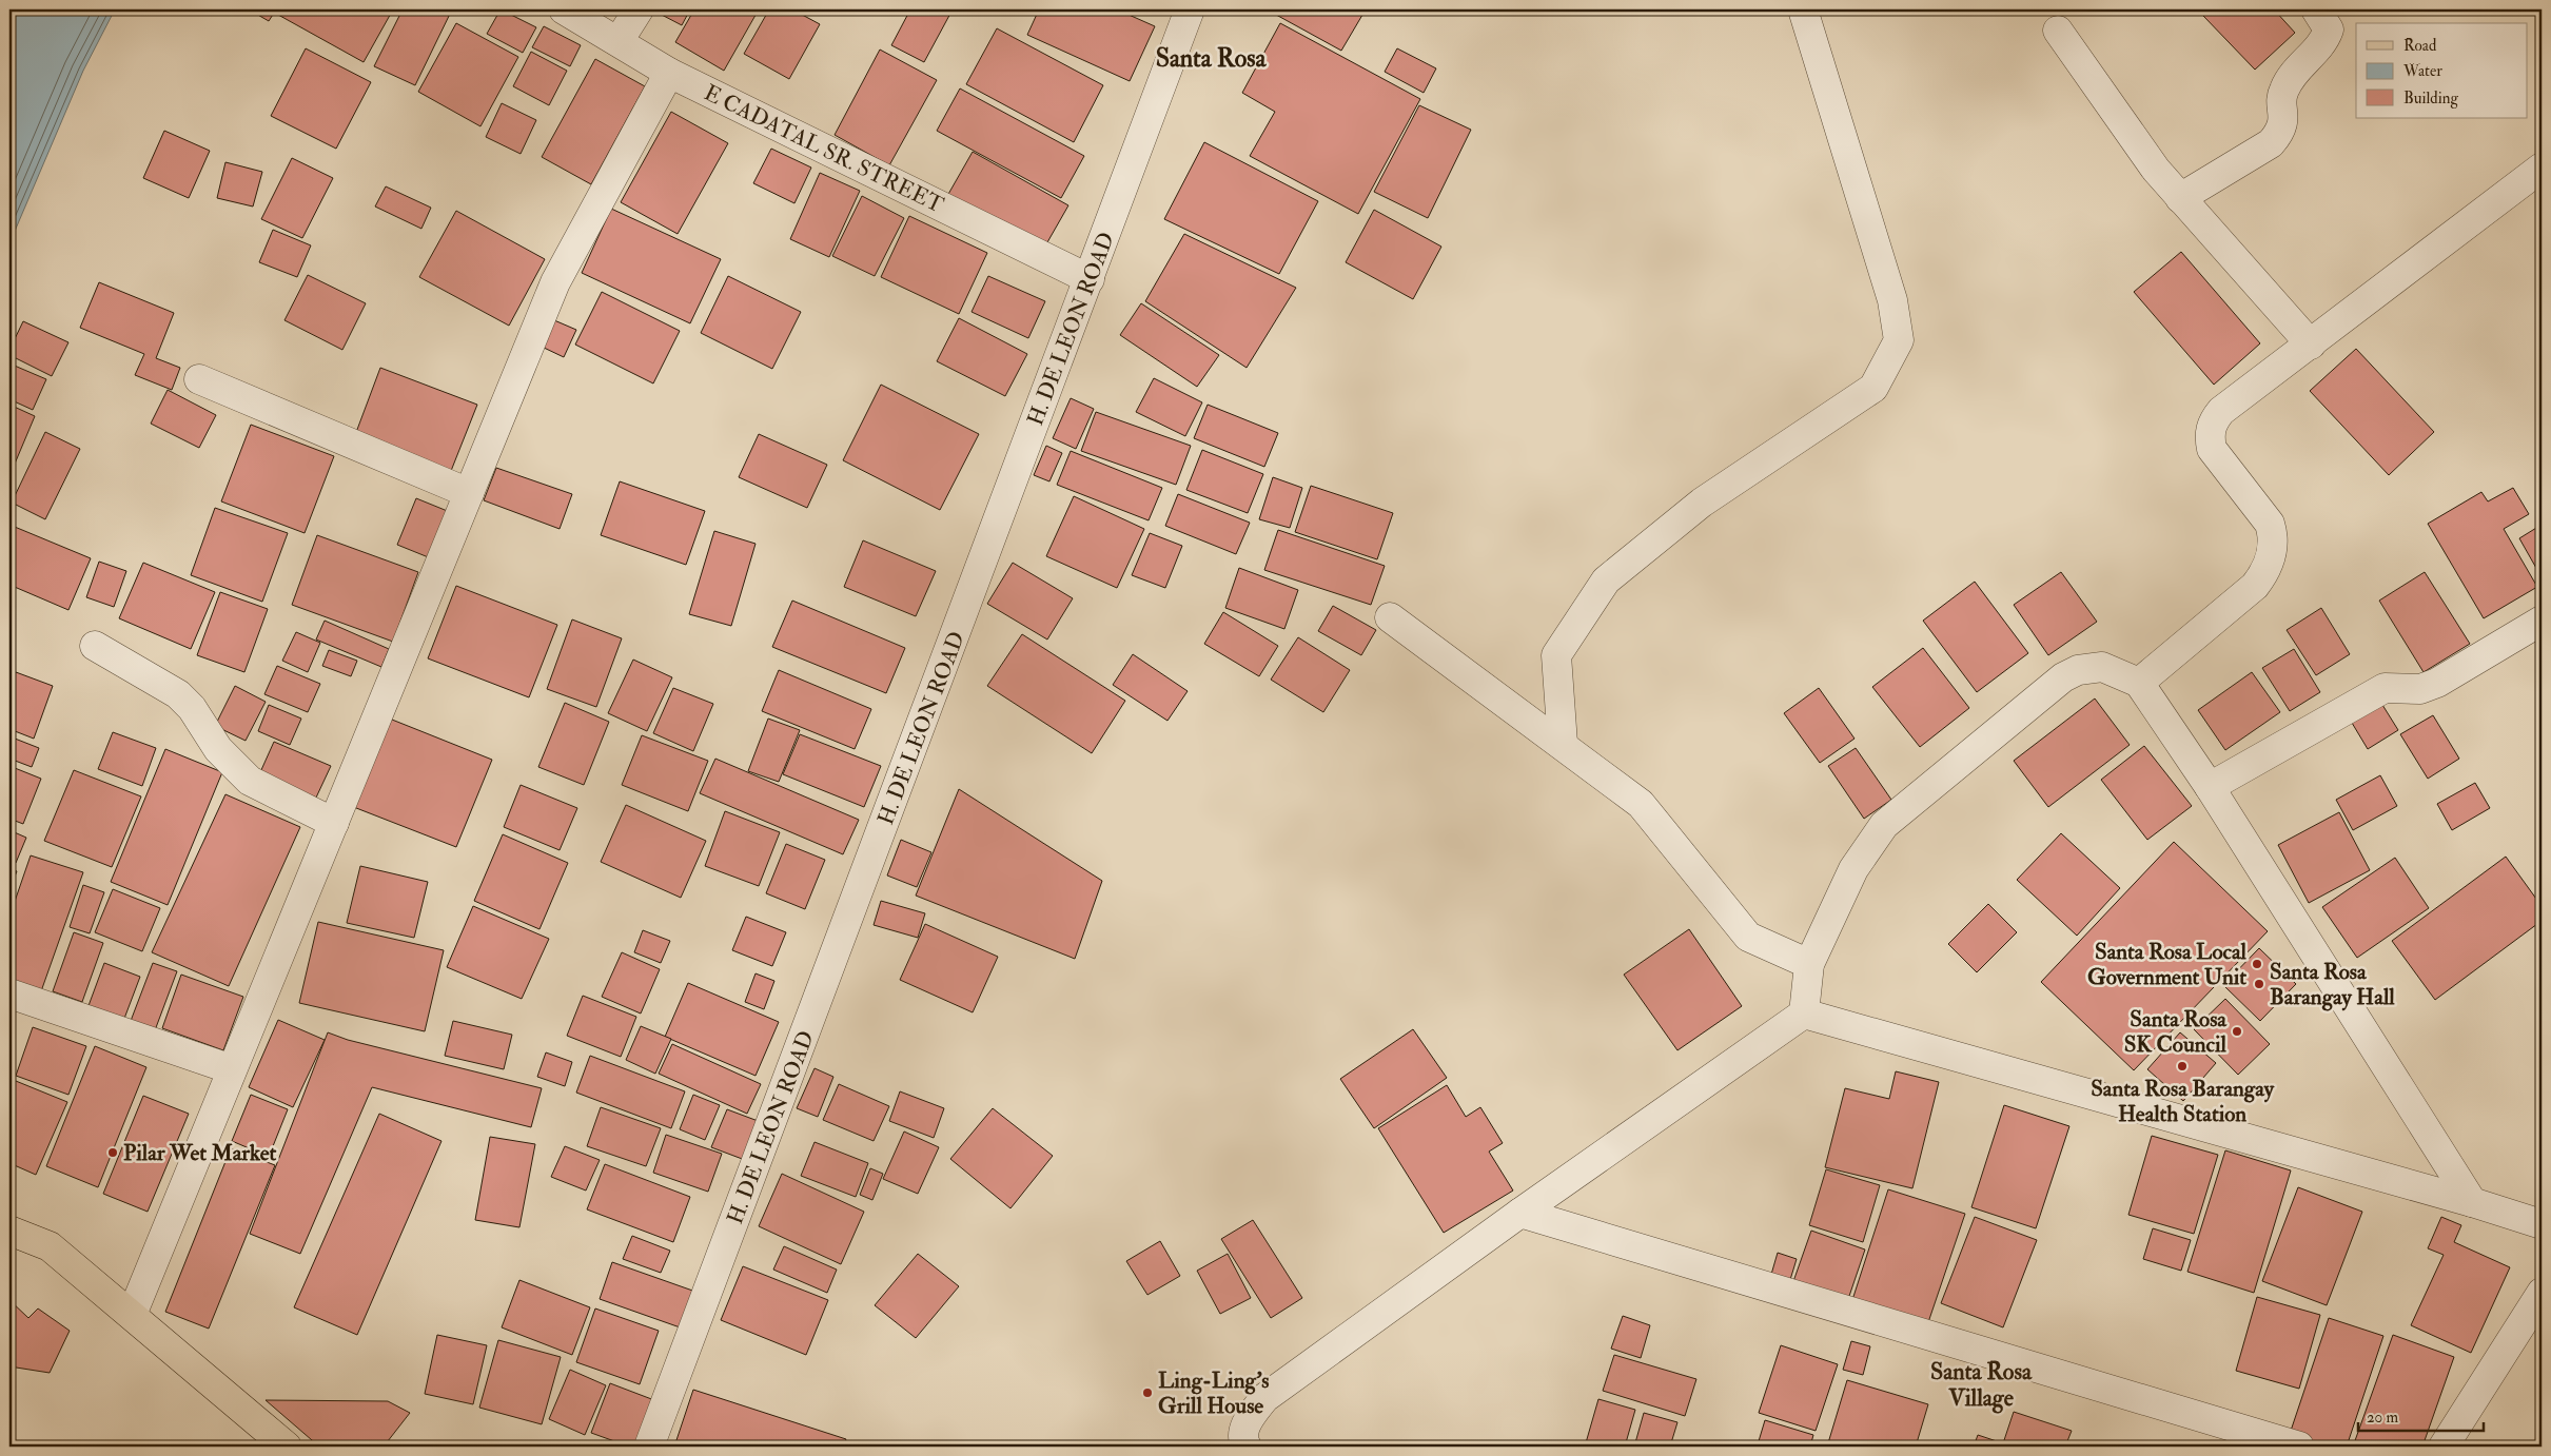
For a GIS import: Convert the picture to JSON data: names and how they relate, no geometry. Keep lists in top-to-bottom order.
{
  "streets": {
    "street": ["E CADATAL SR. STREET", "H. DE LEON ROAD"]
  },
  "crossings": [
    ["E CADATAL SR. STREET", "H. DE LEON ROAD"]
  ],
  "districts": ["Santa Rosa", "Santa Rosa Village"],
  "places": [
    "Santa Rosa Local Government Unit",
    "Santa Rosa Barangay Hall",
    "Santa Rosa SK Council",
    "Santa Rosa Barangay Health Station",
    "Pilar Wet Market",
    "Ling-Ling's Grill House"
  ],
  "legend": ["Road", "Water", "Building"],
  "scale_bar": "20 m"
}
